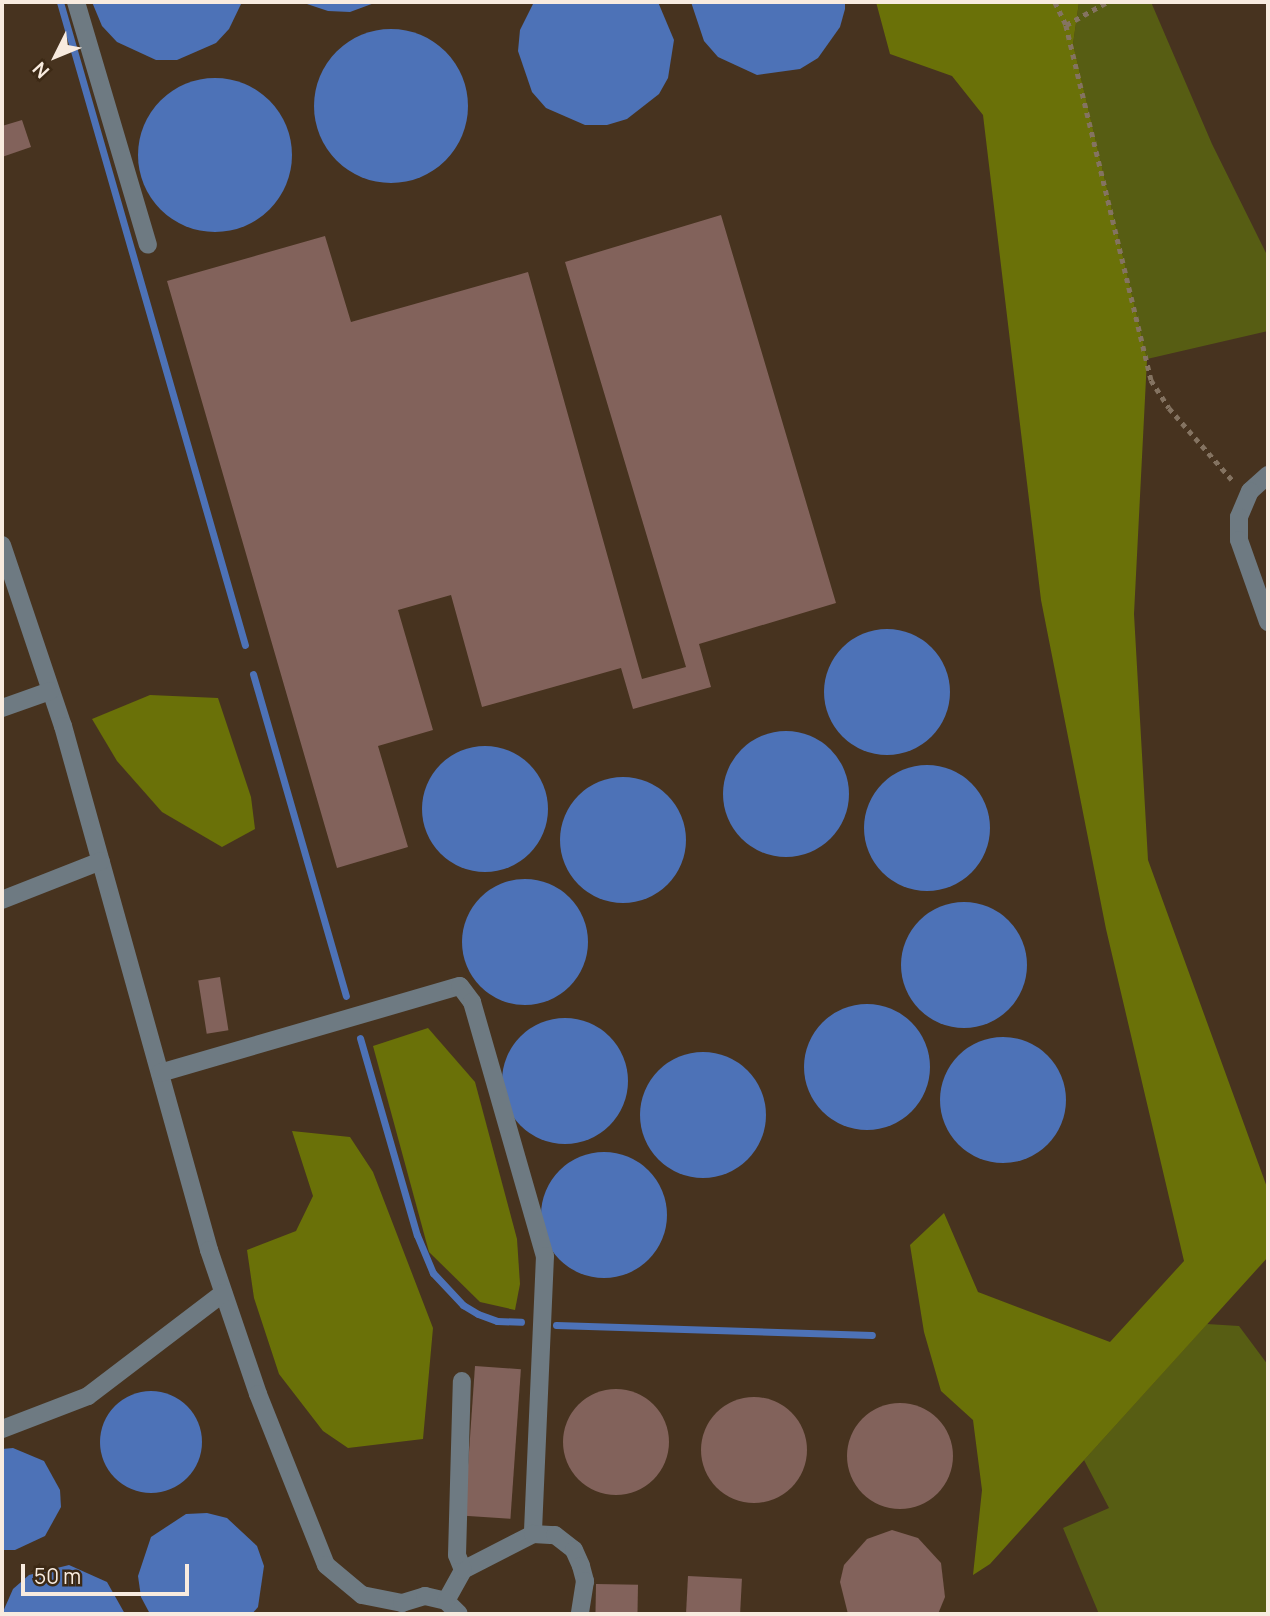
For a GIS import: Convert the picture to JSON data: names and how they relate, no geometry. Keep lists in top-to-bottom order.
{
  "scale_bar": "50 m",
  "north": "bottom left"
}
